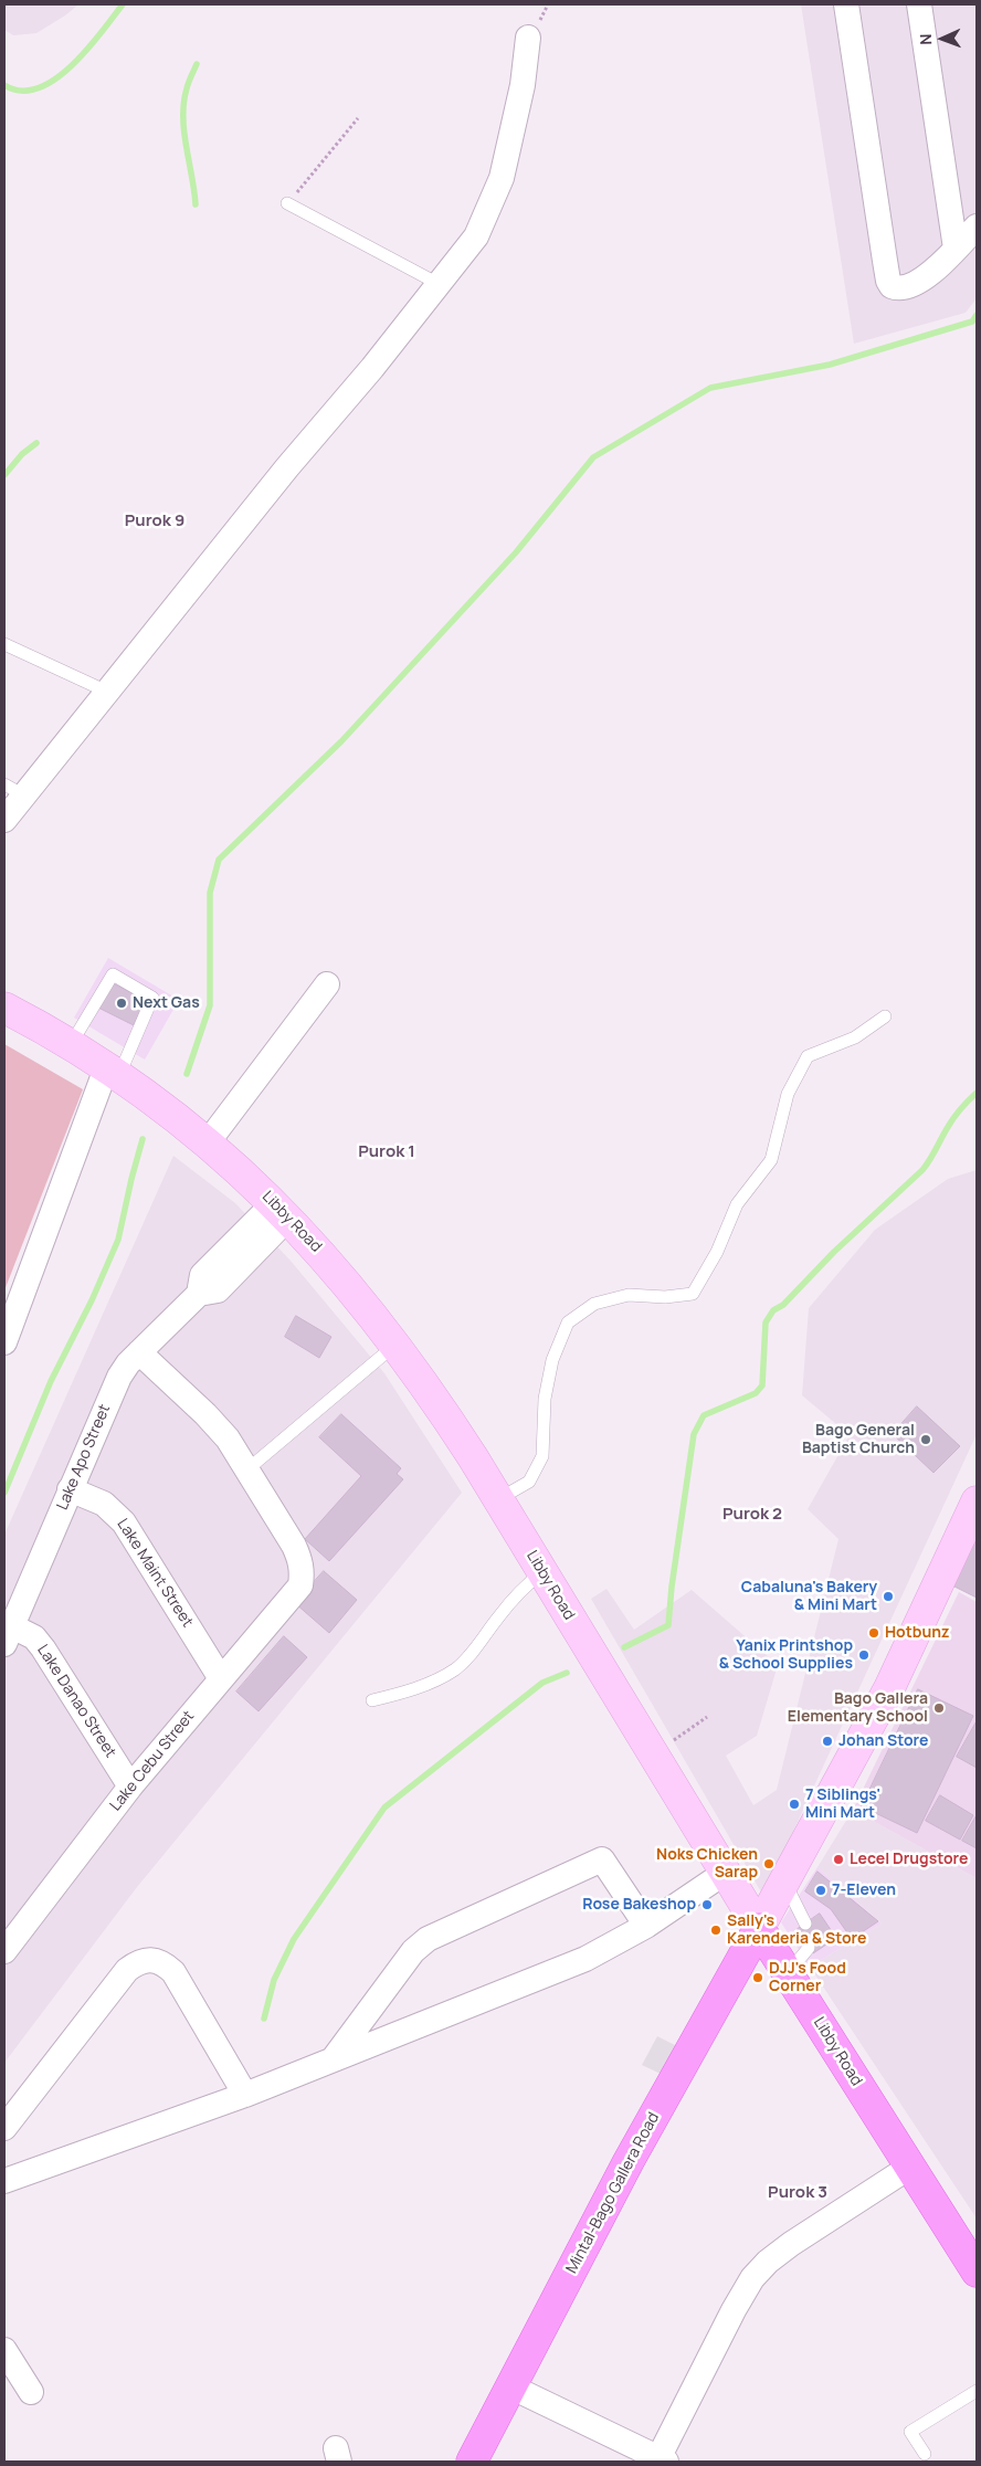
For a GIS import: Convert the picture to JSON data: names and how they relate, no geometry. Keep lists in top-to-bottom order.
{
  "streets": {
    "main road": ["Libby Road", "Mintal-Bago Gallera Road"],
    "street": [
      "Lake Apo Street",
      "Lake Maint Street",
      "Lake Danao Street",
      "Lake Cebu Street"
    ]
  },
  "crossings": [
    ["Libby Road", "Lake Apo Street"],
    ["Libby Road", "Mintal-Bago Gallera Road"],
    ["Lake Apo Street", "Lake Maint Street"],
    ["Lake Apo Street", "Lake Danao Street"],
    ["Lake Maint Street", "Lake Cebu Street"],
    ["Lake Danao Street", "Lake Cebu Street"]
  ],
  "districts": [
    "Purok 9",
    "Purok 1",
    "Purok 2",
    "Purok 3"
  ],
  "places": [
    "Next Gas",
    "Bago General Baptist Church",
    "Cabaluna's Bakery & Mini Mart",
    "Hotbunz",
    "Yanix Printshop & School Supplies",
    "Bago Gallera Elementary School",
    "Johan Store",
    "7 Siblings' Mini Mart",
    "Lecel Drugstore",
    "Noks Chicken Sarap",
    "7-Eleven",
    "Rose Bakeshop",
    "Sally's Karenderia & Store",
    "DJJ's Food Corner"
  ],
  "north": "left"
}
